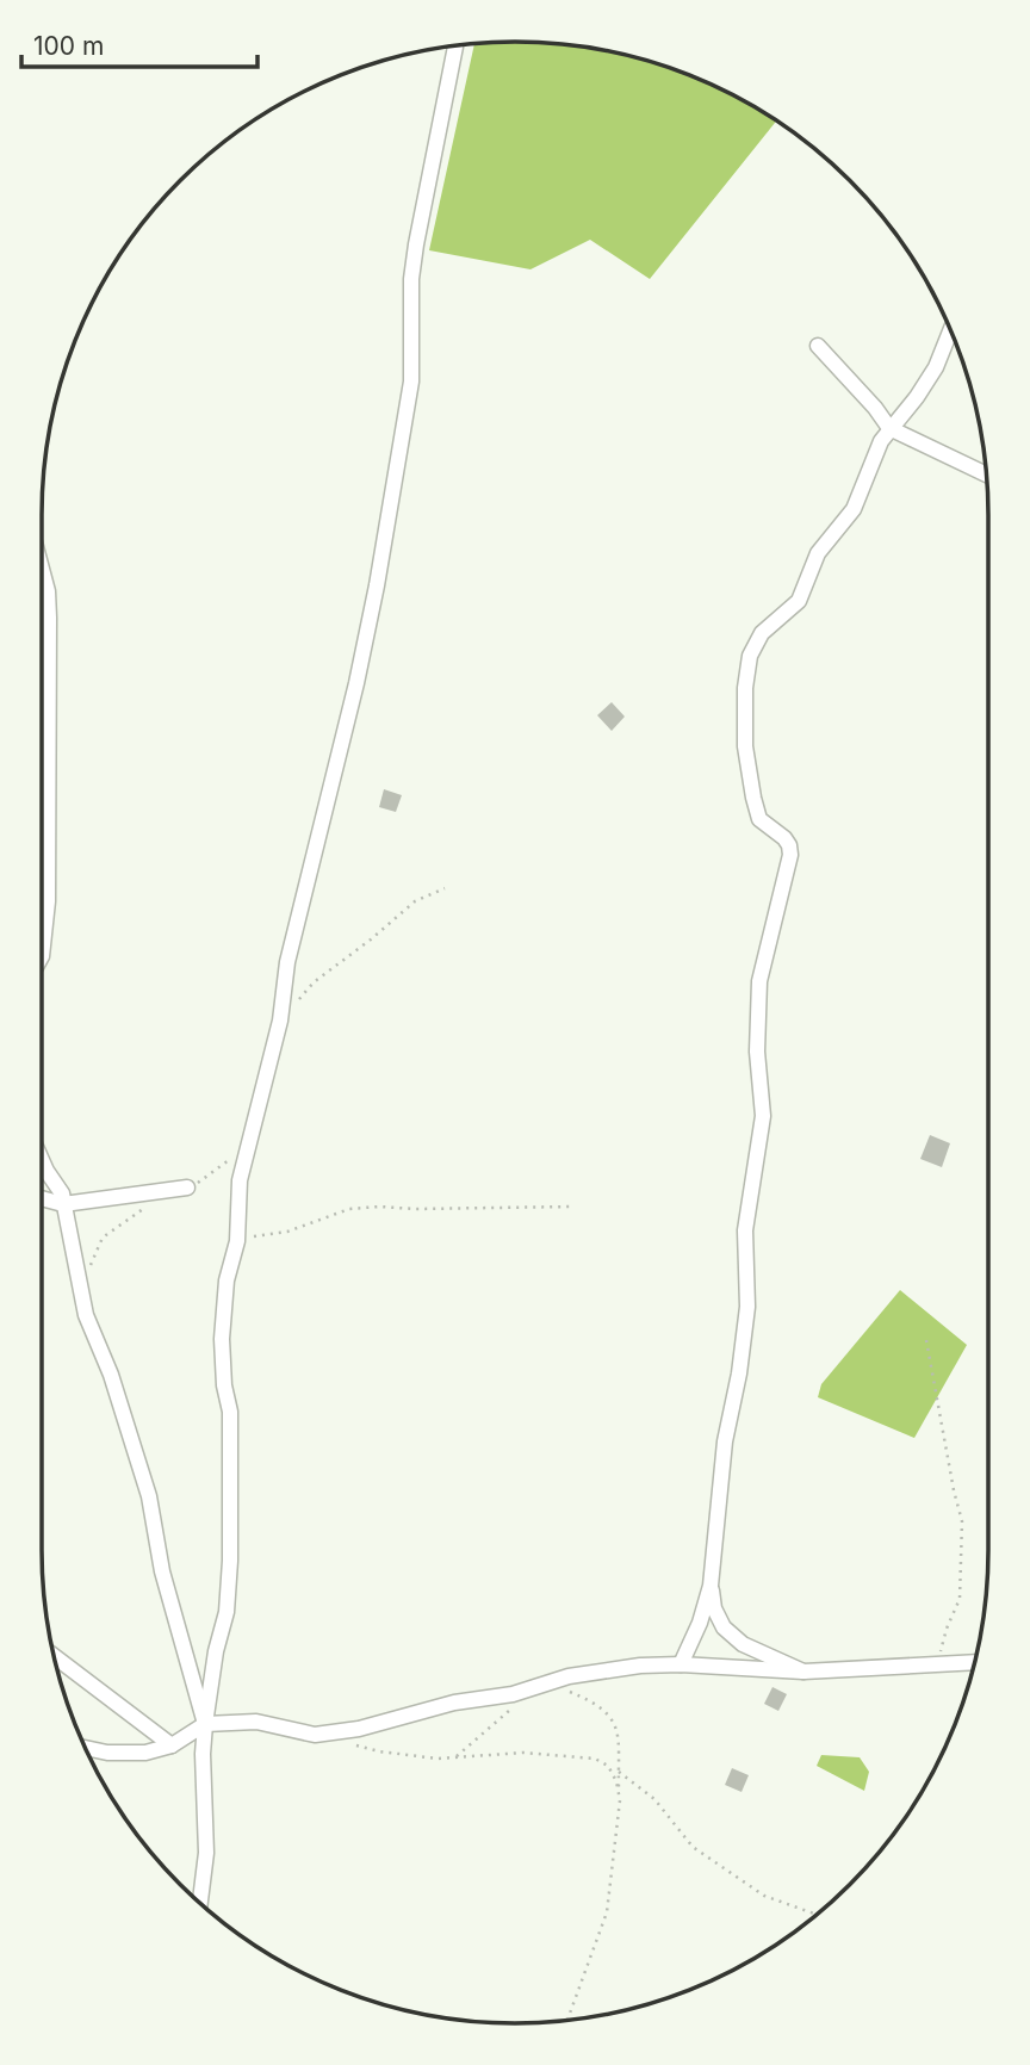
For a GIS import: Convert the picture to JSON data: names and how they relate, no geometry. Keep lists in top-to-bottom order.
{
  "scale_bar": "100 m"
}
